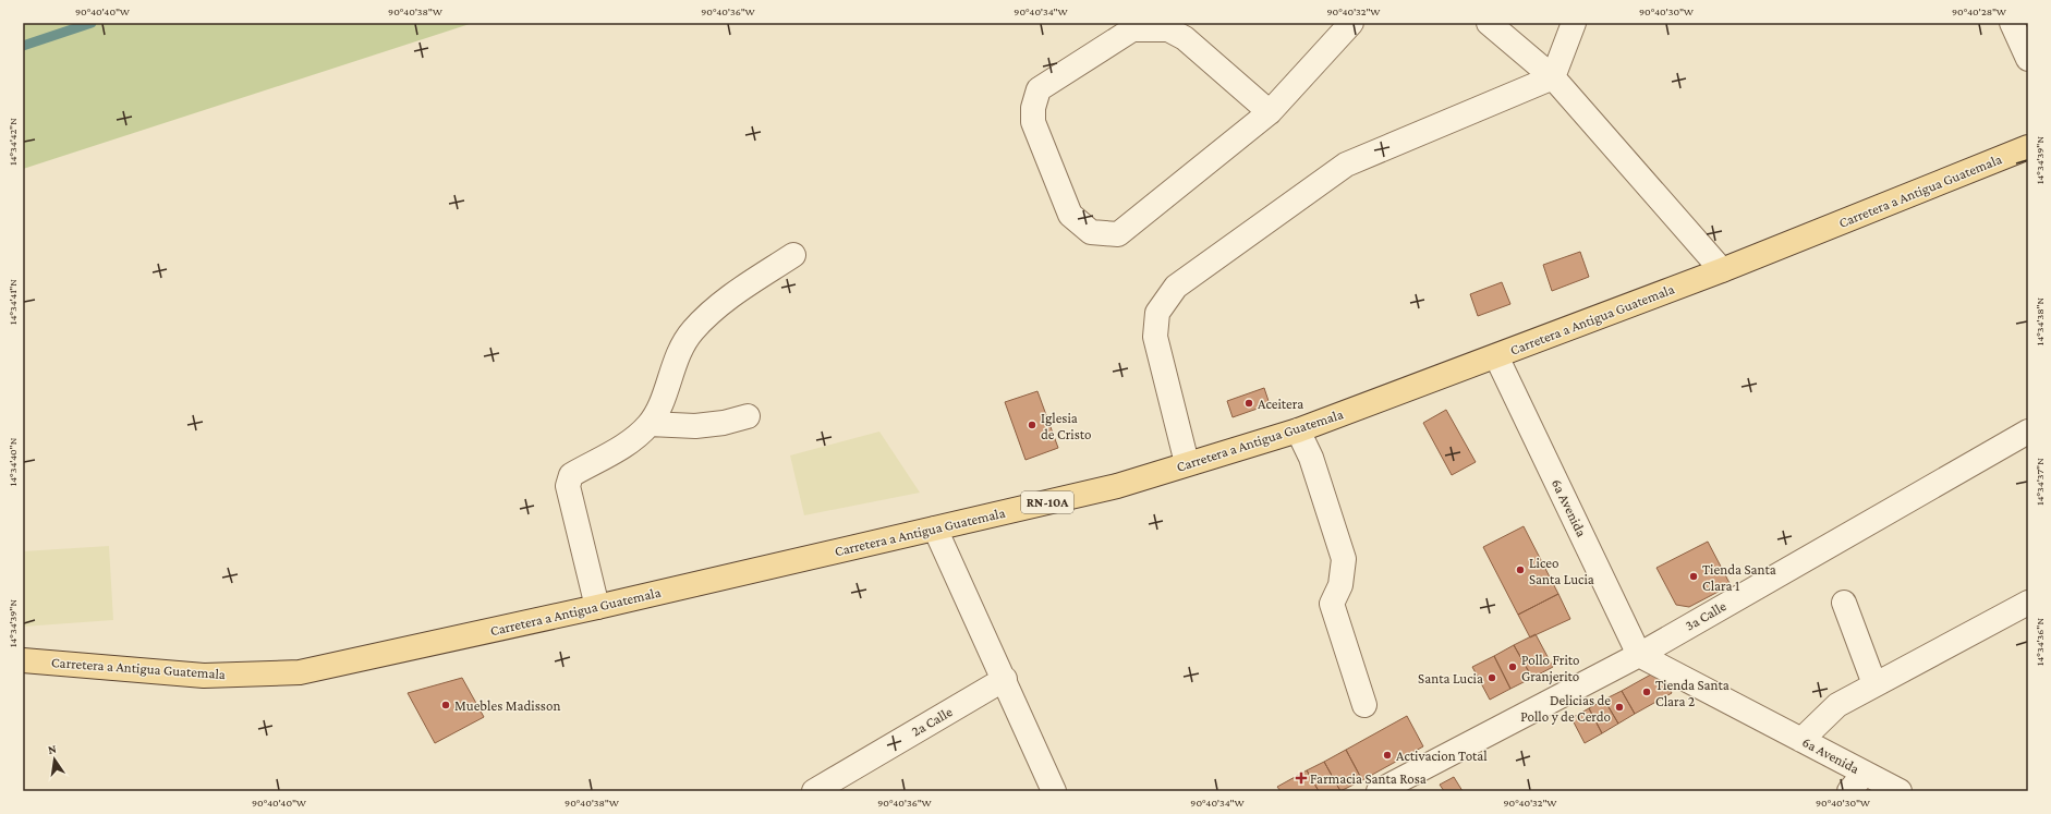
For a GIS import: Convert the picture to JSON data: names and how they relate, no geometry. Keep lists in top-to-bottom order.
{
  "streets": {
    "main road": ["Carretera a Antigua Guatemala", "RN-10A"],
    "street": ["6a Avenida", "3a Calle", "2a Calle"]
  },
  "crossings": [
    ["Carretera a Antigua Guatemala", "6a Avenida"],
    ["6a Avenida", "3a Calle"]
  ],
  "places": {
    "other": [
      "Aceitera",
      "Iglesia de Cristo",
      "Liceo Santa Lucia",
      "Tienda Santa Clara 1",
      "Pollo Frito Granjerito",
      "Santa Lucia",
      "Tienda Santa Clara 2",
      "Muebles Madisson",
      "Delicias de Pollo y de Cerdo",
      "Activacion Total"
    ],
    "health": ["Farmacia Santa Rosa"]
  },
  "north": "top",
  "coordinates": [
    "90°40'40\"W",
    "90°40'38\"W",
    "90°40'36\"W",
    "90°40'34\"W",
    "90°40'32\"W",
    "90°40'30\"W",
    "90°40'28\"W",
    "14°34'42\"N",
    "14°34'39\"N",
    "14°34'41\"N",
    "14°34'38\"N",
    "14°34'40\"N",
    "14°34'37\"N",
    "14°34'36\"N"
  ]
}
